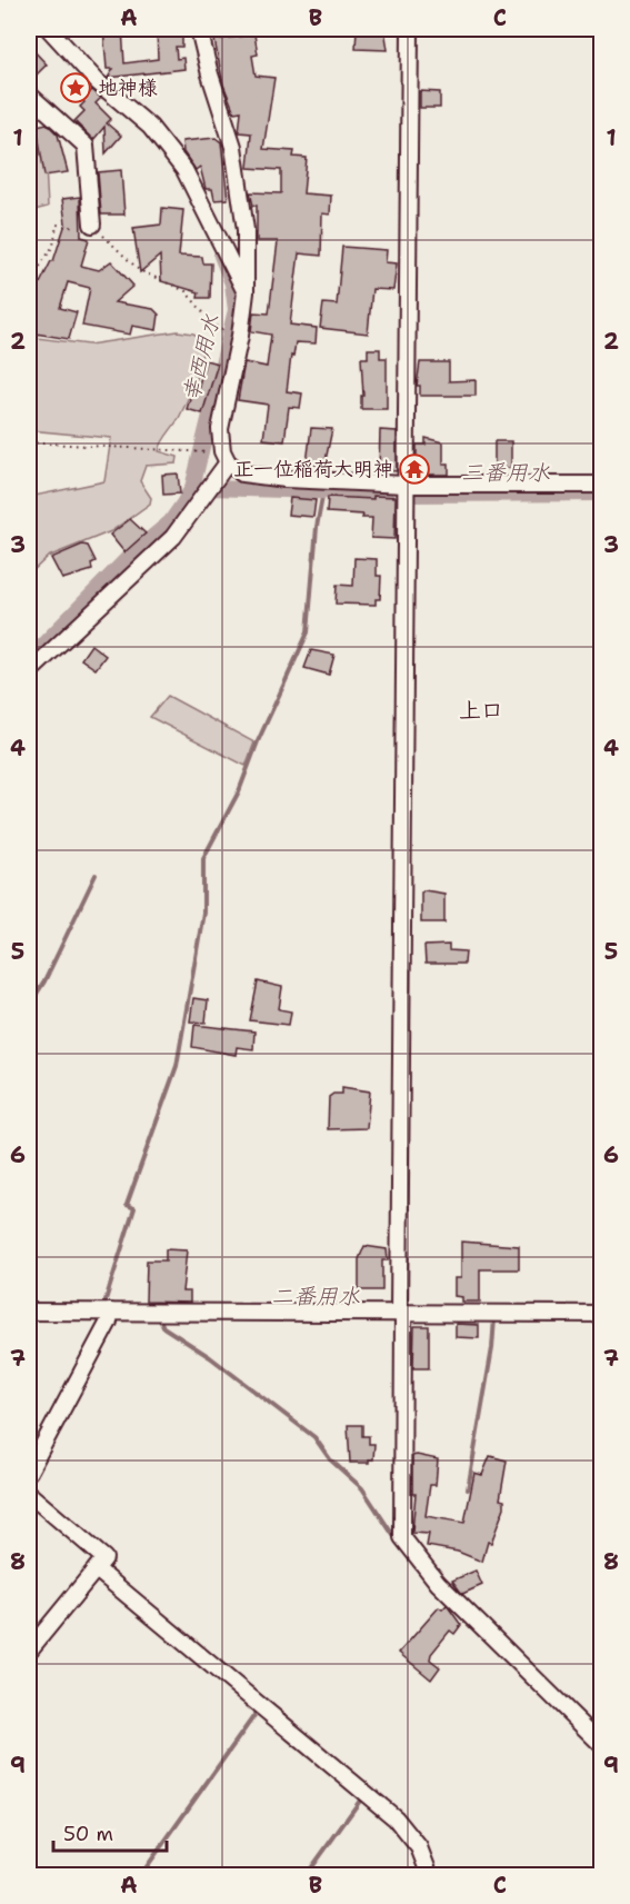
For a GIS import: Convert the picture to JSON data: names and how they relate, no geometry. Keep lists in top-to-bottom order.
{
  "districts": ["上口"],
  "water": ["幸西用水", "三番用水", "二番用水"],
  "places": {
    "place": ["地神様"],
    "temple": ["正一位稲荷大明神"]
  },
  "scale_bar": "50 m",
  "grid": {
    "columns": ["A", "B", "C"],
    "rows": [
      "1",
      "2",
      "3",
      "4",
      "5",
      "6",
      "7",
      "8",
      "9"
    ]
  }
}
